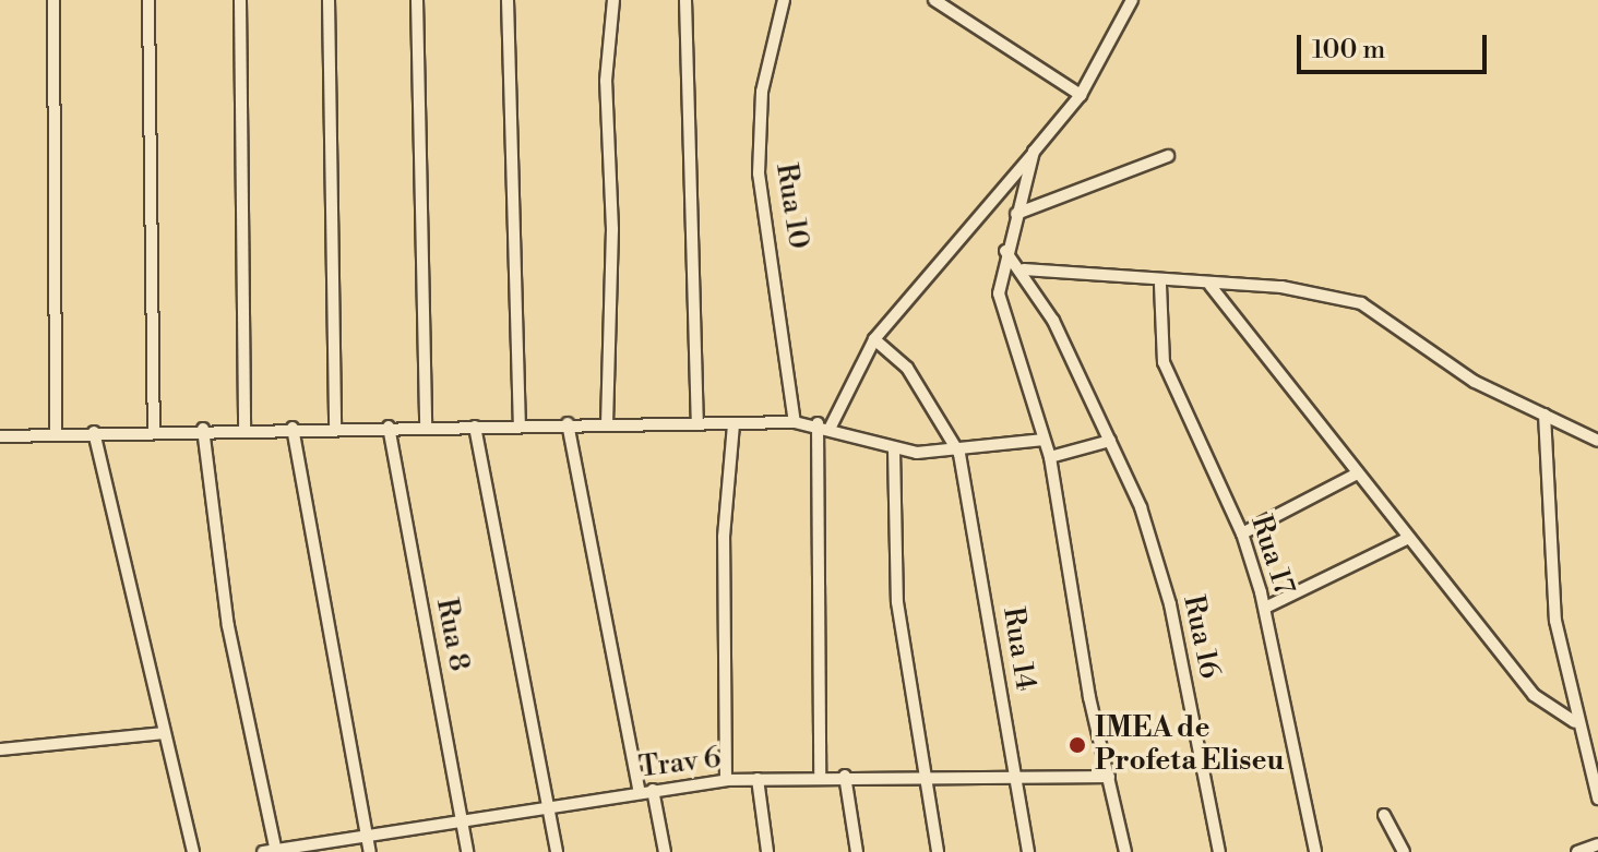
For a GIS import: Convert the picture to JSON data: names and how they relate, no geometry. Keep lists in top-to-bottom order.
{
  "streets": {
    "street": [
      "Rua 10",
      "Rua 17",
      "Rua 8",
      "Rua 16",
      "Rua 14",
      "Trav 6"
    ]
  },
  "crossings": [
    ["Rua 8", "Trav 6"],
    ["Rua 14", "Trav 6"]
  ],
  "places": ["IMEA de Profeta Eliseu"],
  "scale_bar": "100 m"
}
